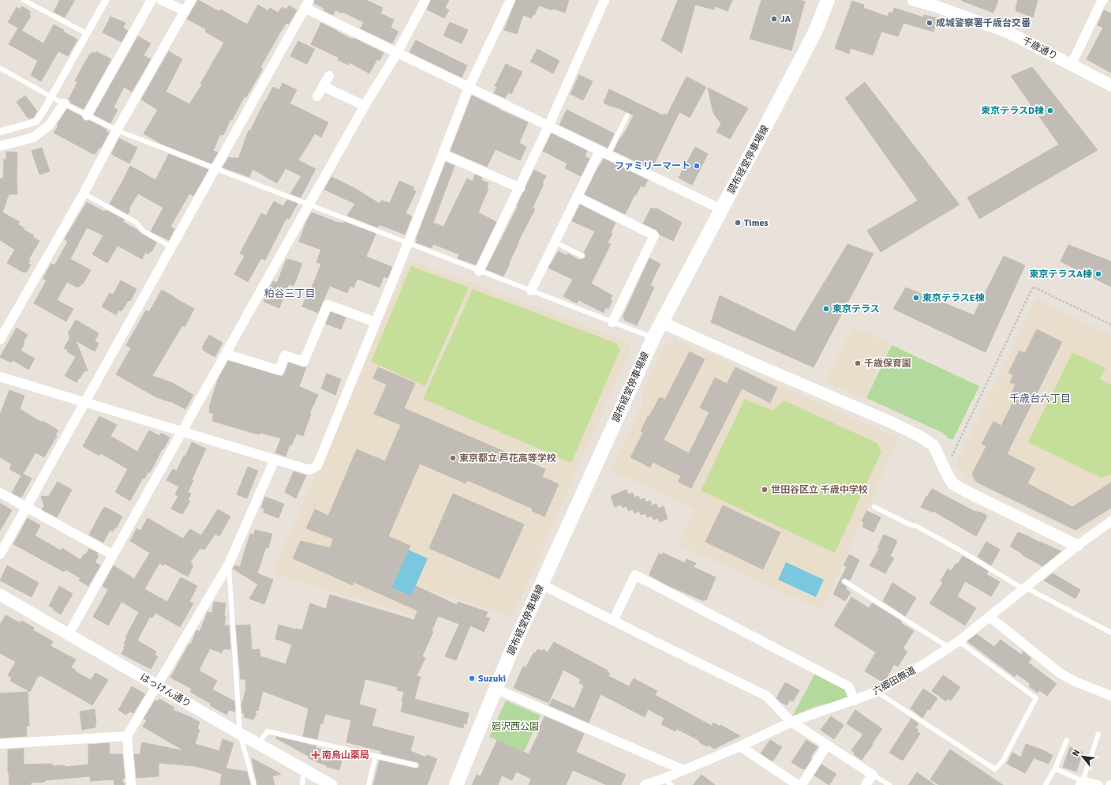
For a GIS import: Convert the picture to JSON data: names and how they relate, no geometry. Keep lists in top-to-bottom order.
{
  "streets": {
    "main road": ["調布経堂停車場線"],
    "street": ["千歳通り", "六郷田無道", "はっけん通り"]
  },
  "districts": ["粕谷三丁目", "千歳台六丁目"],
  "parks": ["廻沢西公園"],
  "places": {
    "other": [
      "JA",
      "成城警察署千歳台交番",
      "東京テラスD棟",
      "ファミリーマート",
      "Times",
      "東京テラスA棟",
      "東京テラスE棟",
      "東京テラス",
      "千歳保育園",
      "東京都立 芦花高等学校",
      "世田谷区立 千歳中学校",
      "Suzuki"
    ],
    "health": ["南烏山薬局"]
  },
  "north": "top left"
}
